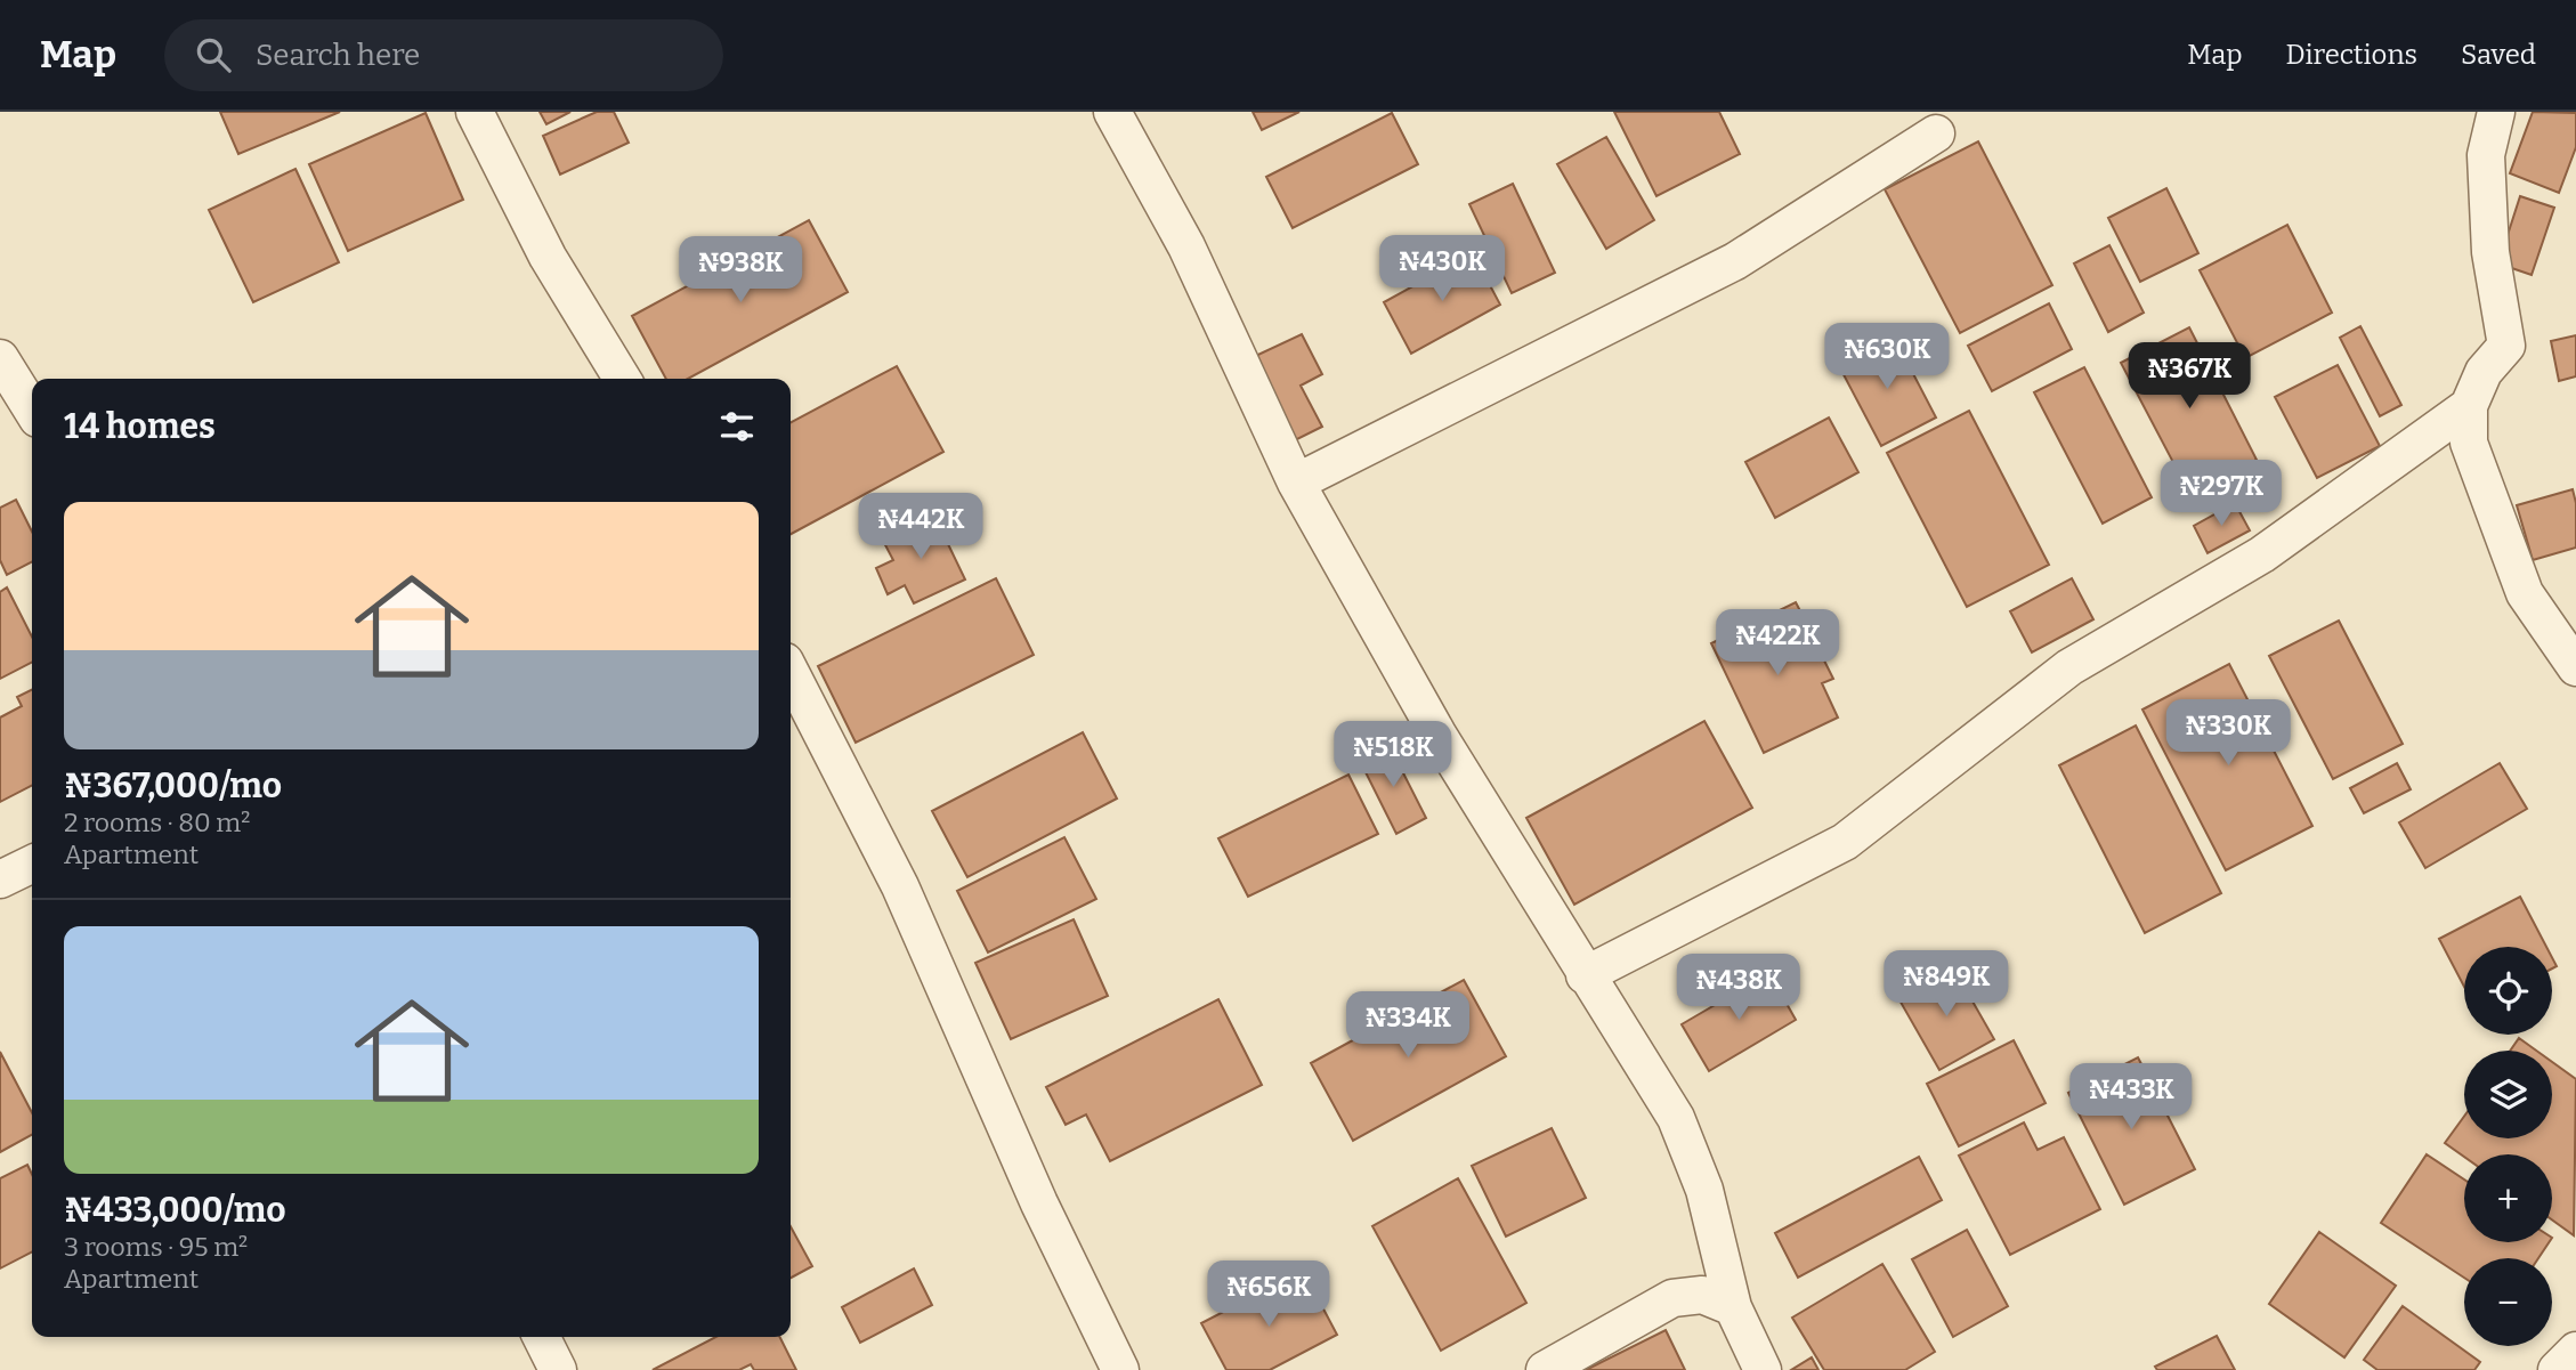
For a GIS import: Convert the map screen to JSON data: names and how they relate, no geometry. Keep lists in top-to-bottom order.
{
  "page": {
    "header": "Map",
    "search": "Search here",
    "nav": ["Map", "Directions", "Saved"],
    "price": [
      "₦430K",
      "₦938K",
      "₦630K",
      "₦367K",
      "₦297K",
      "₦442K",
      "₦422K",
      "₦330K",
      "₦518K",
      "₦849K",
      "₦438K",
      "₦334K",
      "₦433K",
      "₦656K"
    ],
    "heading": "14 homes",
    "list": [
      {
        "name": "₦367,000/mo",
        "note": "2 rooms · 80 m² · Apartment"
      },
      {
        "name": "₦433,000/mo",
        "note": "3 rooms · 95 m² · Apartment"
      }
    ],
    "map_buttons": ["+", "−"]
  }
}
